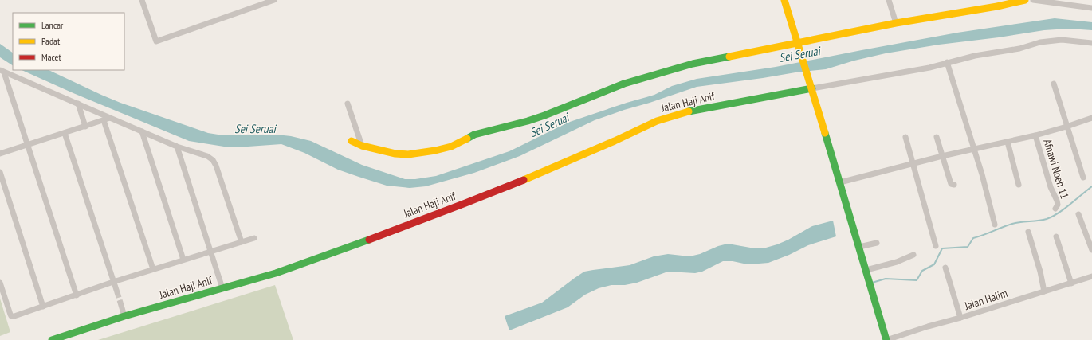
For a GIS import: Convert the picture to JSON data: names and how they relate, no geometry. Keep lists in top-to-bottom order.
{
  "streets": {
    "main road": ["Jalan Haji Anif"],
    "street": ["Afnawi Noeh 11", "Jalan Halim"]
  },
  "water": ["Sei Seruai"],
  "legend": ["Lancar", "Padat", "Macet"]
}
